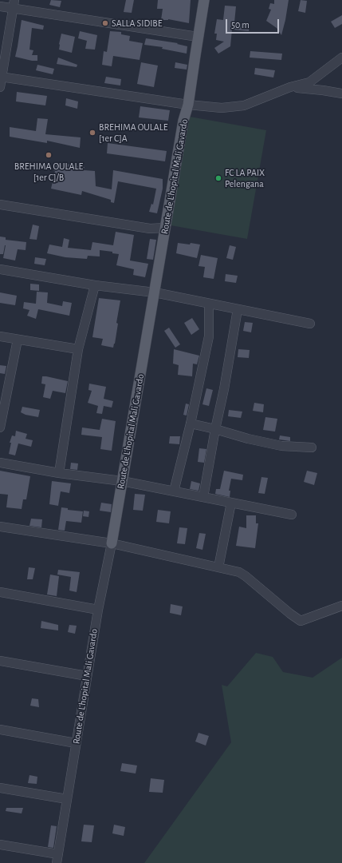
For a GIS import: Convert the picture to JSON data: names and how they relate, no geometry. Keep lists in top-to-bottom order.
{
  "streets": {
    "main road": ["Route de L'hopital Mali Gavardo"]
  },
  "places": [
    "SALLA SIDIBE",
    "BREHIMA OULALE [1er C]A",
    "BREHIMA OULALE [1er C]/B",
    "FC LA PAIX Pelengana"
  ],
  "scale_bar": "50 m"
}
